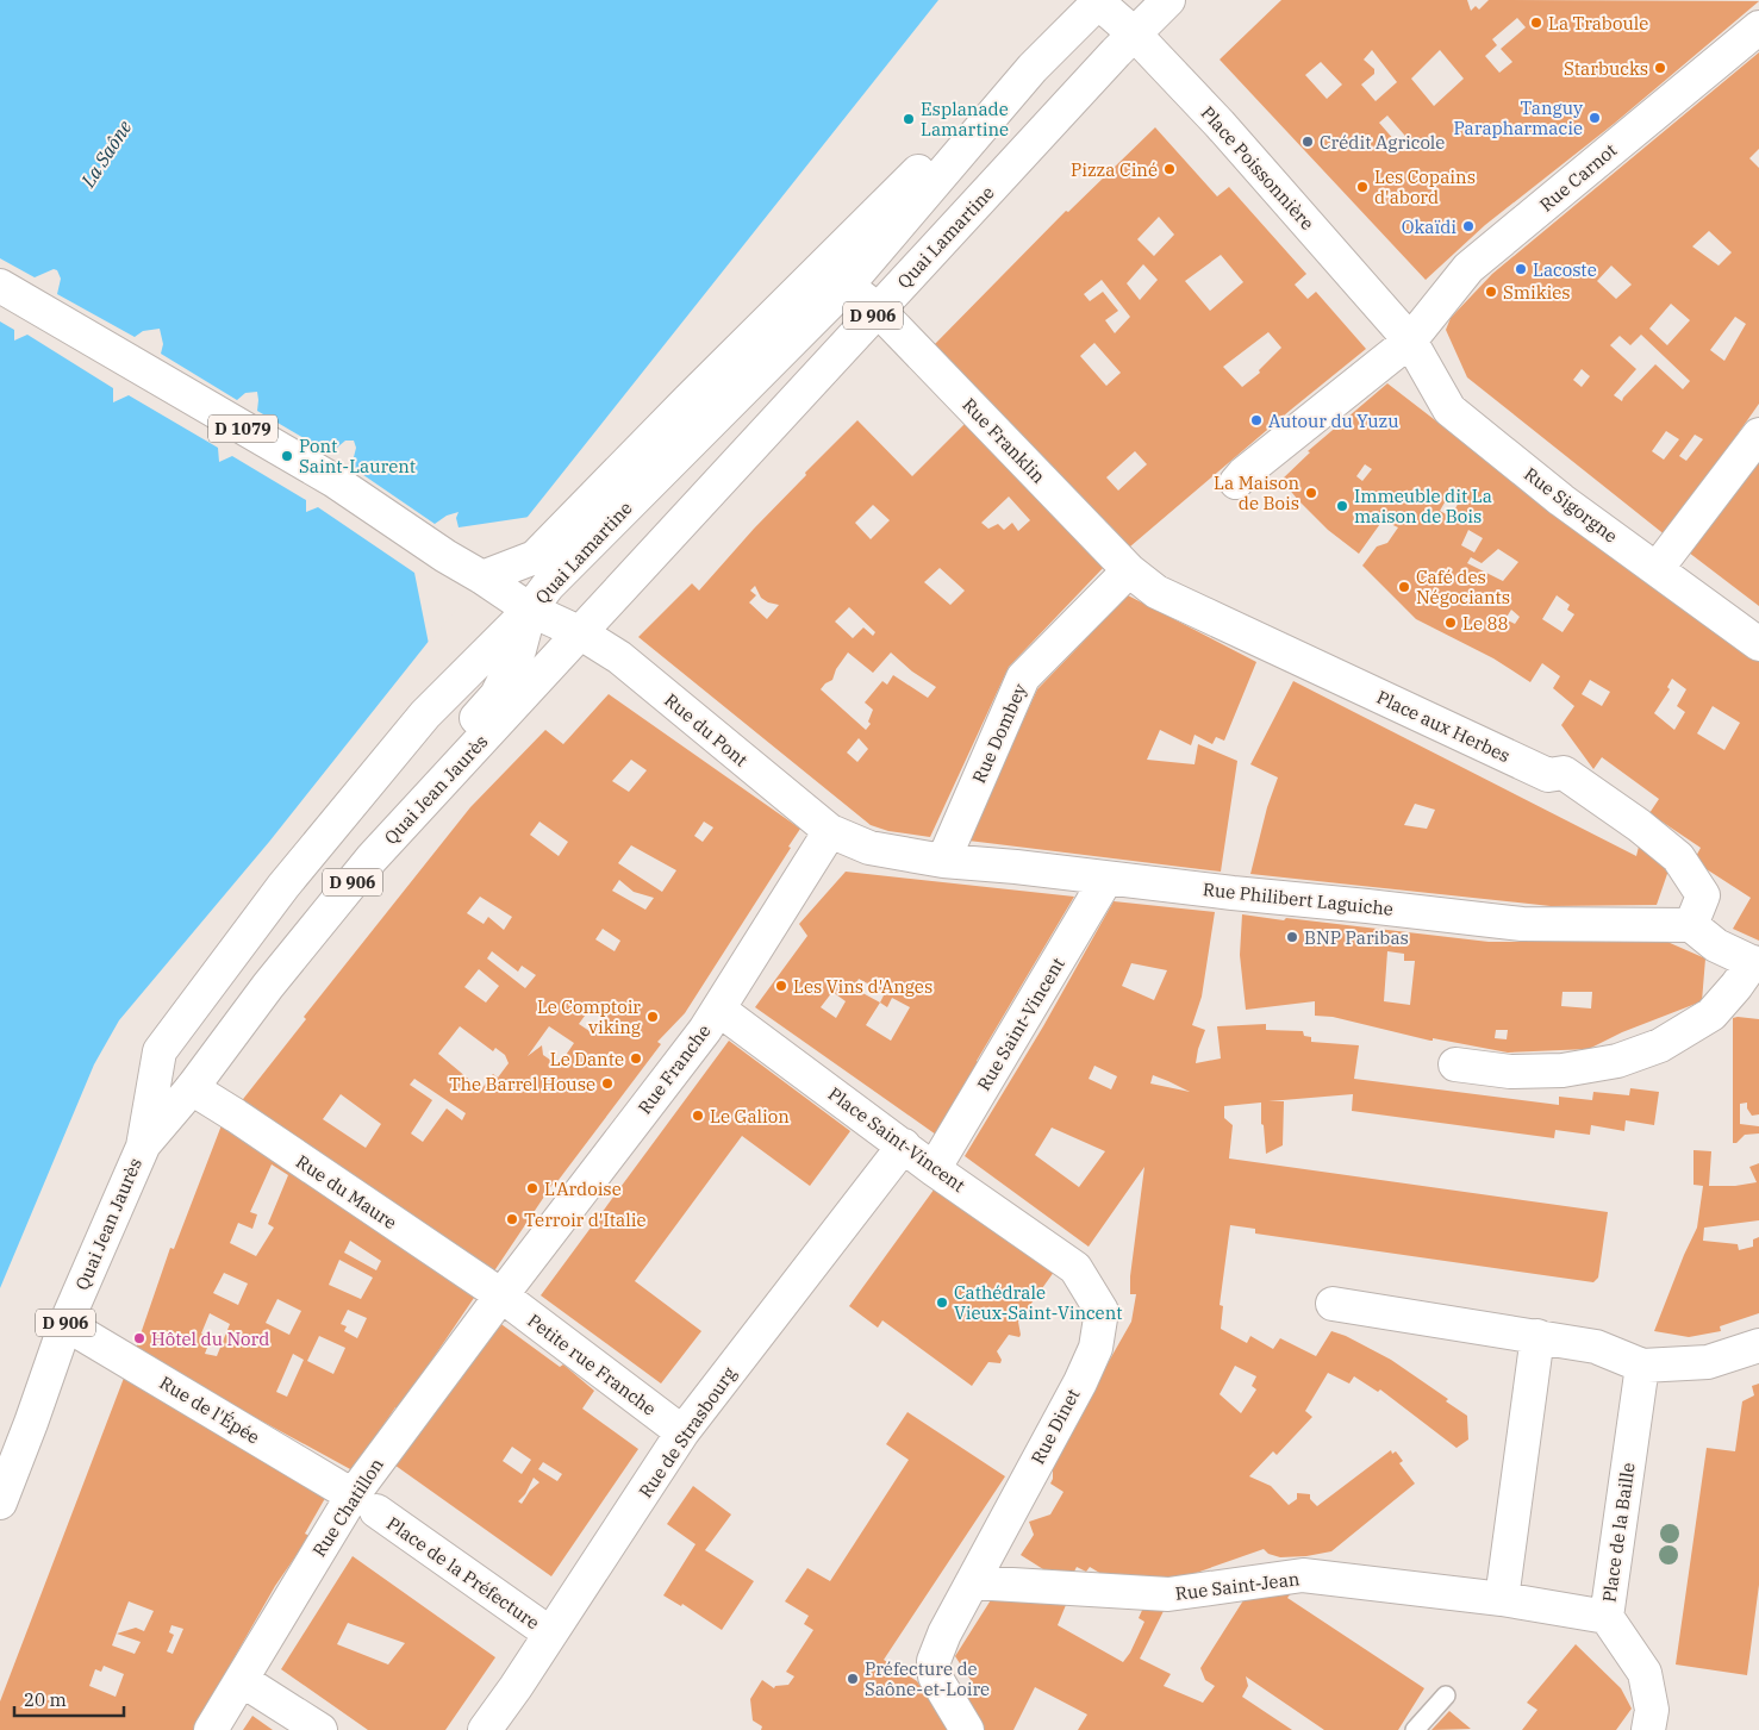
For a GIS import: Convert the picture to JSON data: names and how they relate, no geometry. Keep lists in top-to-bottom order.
{
  "streets": {
    "street": [
      "Place Poissonnière",
      "Rue Carnot",
      "Quai Lamartine",
      "D 906",
      "D 1079",
      "Rue Franklin",
      "Rue Sigorgne",
      "Place aux Herbes",
      "Rue du Pont",
      "Rue Dombey",
      "Quai Jean Jaurès",
      "Rue Philibert Laguiche",
      "Rue Saint-Vincent",
      "Rue Franche",
      "Place Saint-Vincent",
      "Rue du Maure",
      "Petite rue Franche",
      "Rue de l'Épée",
      "Rue Dinet",
      "Rue de Strasbourg",
      "Rue Chatillon",
      "Place de la Baille",
      "Place de la Préfecture",
      "Rue Saint-Jean"
    ]
  },
  "crossings": [
    ["Place Poissonnière", "Rue Carnot"],
    ["Place Poissonnière", "Quai Lamartine"],
    ["Place Poissonnière", "Rue Sigorgne"],
    ["Rue Carnot", "Rue Sigorgne"],
    ["Quai Lamartine", "D 906"],
    ["Quai Lamartine", "D 1079"],
    ["Quai Lamartine", "Rue Franklin"],
    ["Quai Lamartine", "Rue du Pont"],
    ["Quai Lamartine", "Quai Jean Jaurès"],
    ["D 906", "D 1079"],
    ["D 906", "Quai Jean Jaurès"],
    ["D 906", "Rue du Maure"],
    ["D 1079", "Rue du Pont"],
    ["D 1079", "Quai Jean Jaurès"],
    ["Rue Franklin", "Place aux Herbes"],
    ["Rue Franklin", "Rue Dombey"],
    ["Place aux Herbes", "Rue Dombey"],
    ["Place aux Herbes", "Rue Philibert Laguiche"],
    ["Rue du Pont", "Quai Jean Jaurès"],
    ["Rue du Pont", "Rue Philibert Laguiche"],
    ["Rue du Pont", "Rue Franche"],
    ["Rue Dombey", "Rue Philibert Laguiche"],
    ["Quai Jean Jaurès", "Rue du Maure"],
    ["Quai Jean Jaurès", "Rue de l'Épée"],
    ["Rue Philibert Laguiche", "Rue Saint-Vincent"],
    ["Rue Philibert Laguiche", "Rue Franche"],
    ["Rue Saint-Vincent", "Place Saint-Vincent"],
    ["Rue Franche", "Place Saint-Vincent"],
    ["Rue Franche", "Rue du Maure"],
    ["Rue Franche", "Petite rue Franche"],
    ["Rue Franche", "Rue Chatillon"],
    ["Place Saint-Vincent", "Rue Dinet"],
    ["Place Saint-Vincent", "Rue de Strasbourg"],
    ["Rue du Maure", "Petite rue Franche"],
    ["Rue du Maure", "Rue Chatillon"],
    ["Petite rue Franche", "Rue de Strasbourg"],
    ["Petite rue Franche", "Rue Chatillon"],
    ["Rue de l'Épée", "Rue Chatillon"],
    ["Rue de l'Épée", "Place de la Préfecture"],
    ["Rue Dinet", "Rue Saint-Jean"],
    ["Rue de Strasbourg", "Place de la Préfecture"],
    ["Rue Chatillon", "Place de la Préfecture"],
    ["Place de la Baille", "Rue Saint-Jean"]
  ],
  "water": ["La Saône"],
  "places": [
    "La Traboule",
    "Starbucks",
    "Tanguy Parapharmacie",
    "Esplanade Lamartine",
    "Crédit Agricole",
    "Pizza Ciné",
    "Les Copains d'abord",
    "Okaïdi",
    "Lacoste",
    "Smikies",
    "Autour du Yuzu",
    "Pont Saint-Laurent",
    "La Maison de Bois",
    "Immeuble dit La maison de Bois",
    "Café des Négociants",
    "Le 88",
    "BNP Paribas",
    "Les Vins d'Anges",
    "Le Comptoir viking",
    "Le Dante",
    "The Barrel House",
    "Le Galion",
    "L'Ardoise",
    "Terroir d'Italie",
    "Cathédrale Vieux-Saint-Vincent",
    "Hôtel du Nord",
    "Préfecture de Saône-et-Loire"
  ],
  "scale_bar": "20 m"
}
